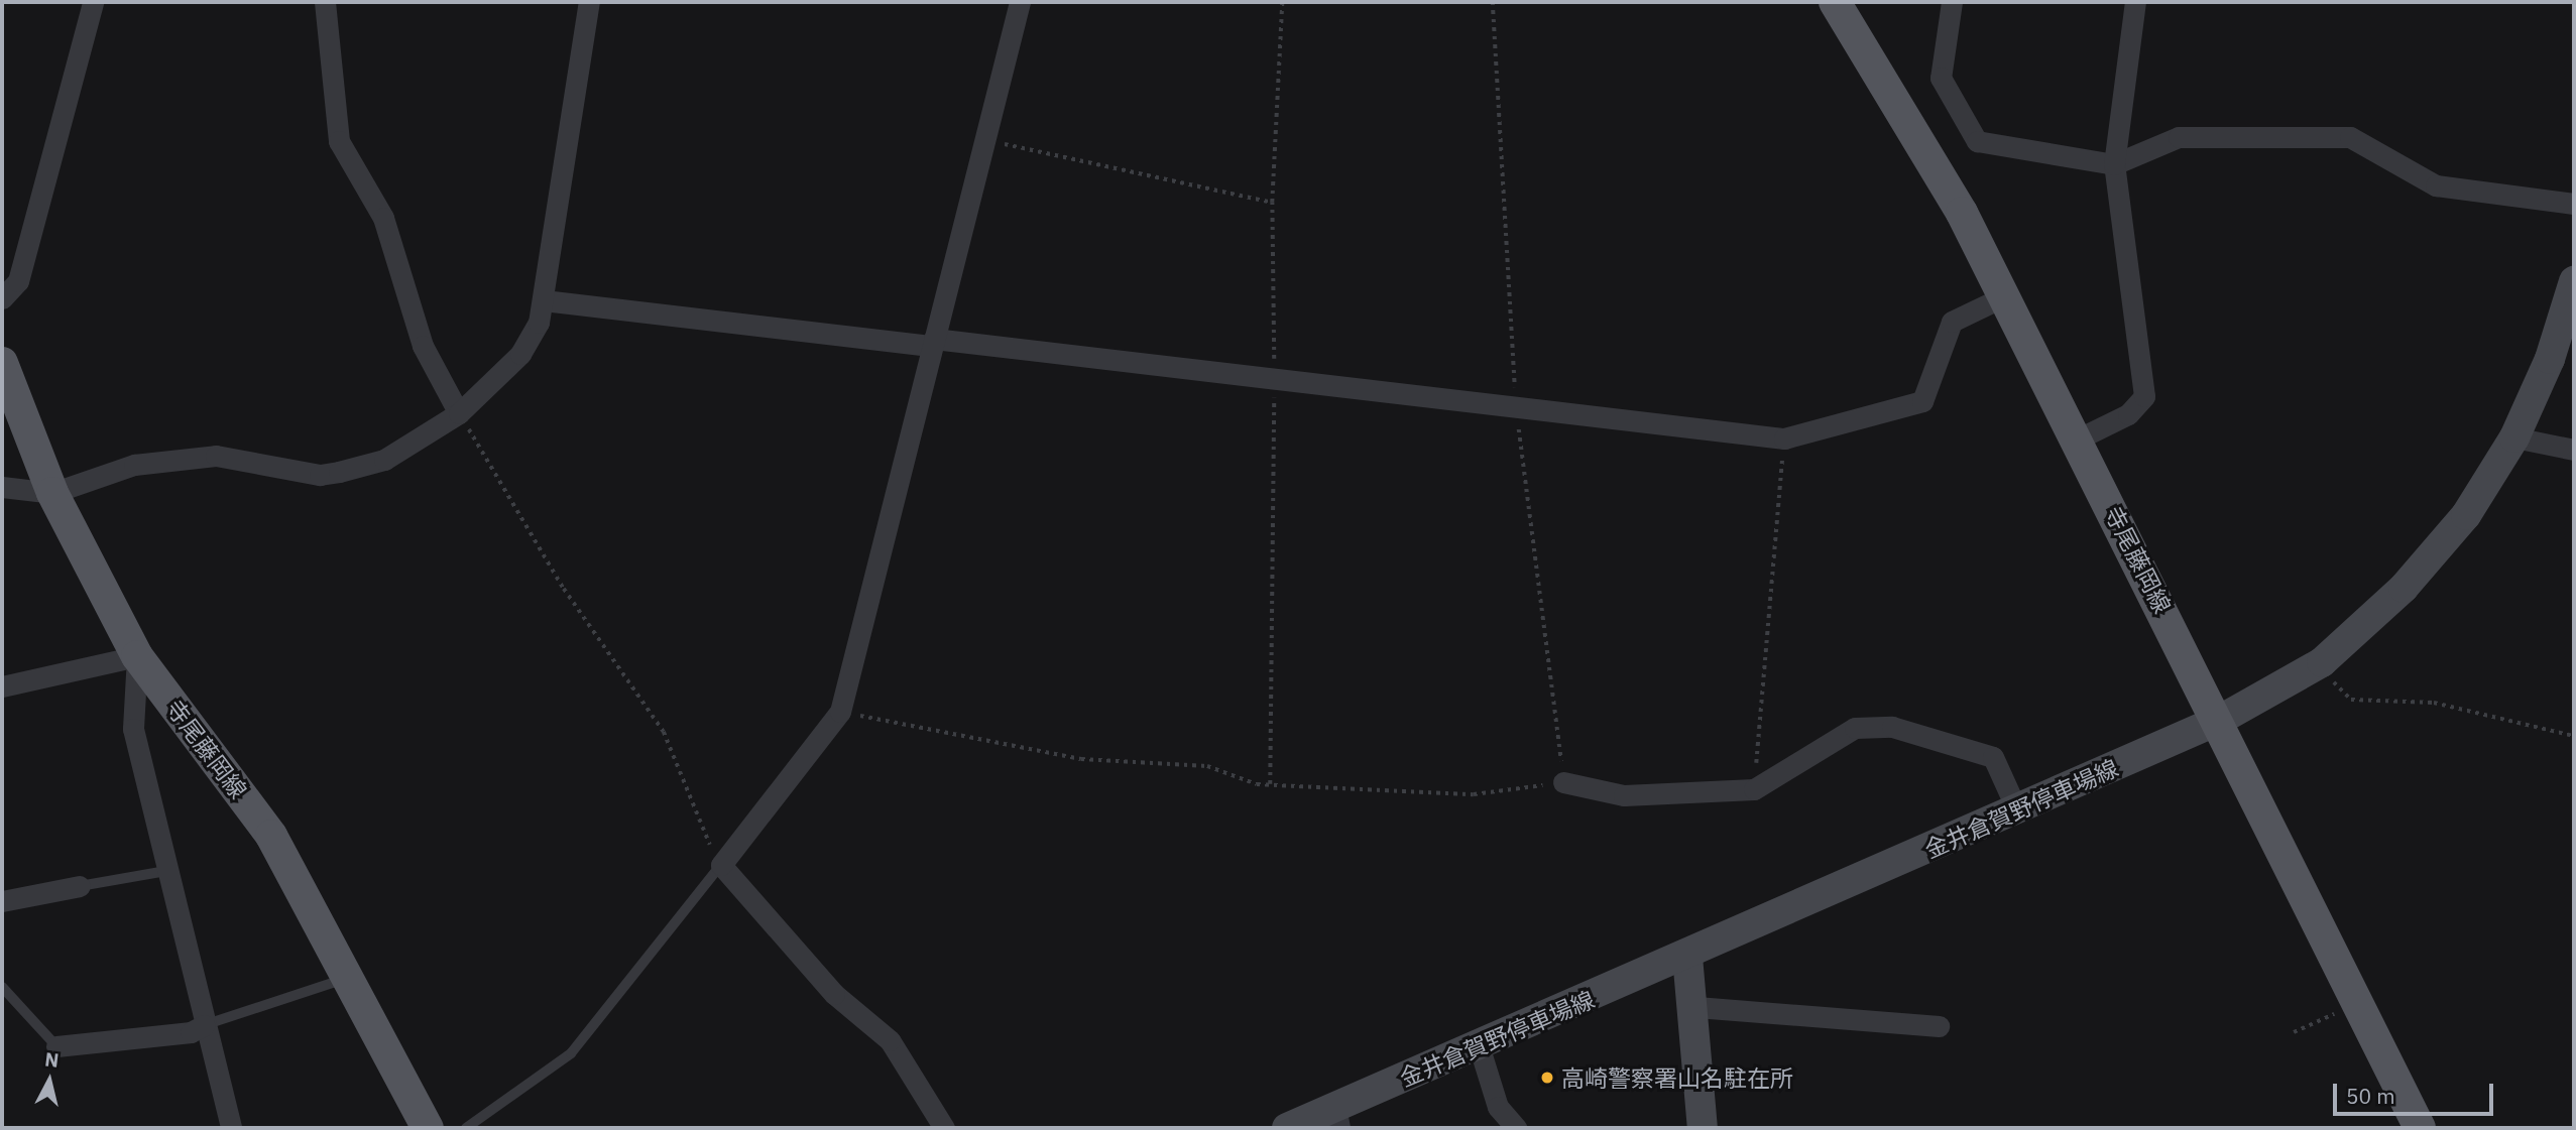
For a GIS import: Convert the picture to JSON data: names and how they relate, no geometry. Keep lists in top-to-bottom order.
{
  "streets": {
    "main road": ["寺尾藤岡線", "金井倉賀野停車場線"]
  },
  "crossings": [
    ["寺尾藤岡線", "金井倉賀野停車場線"]
  ],
  "places": ["高崎警察署山名駐在所"],
  "scale_bar": "50 m",
  "north": "top"
}
